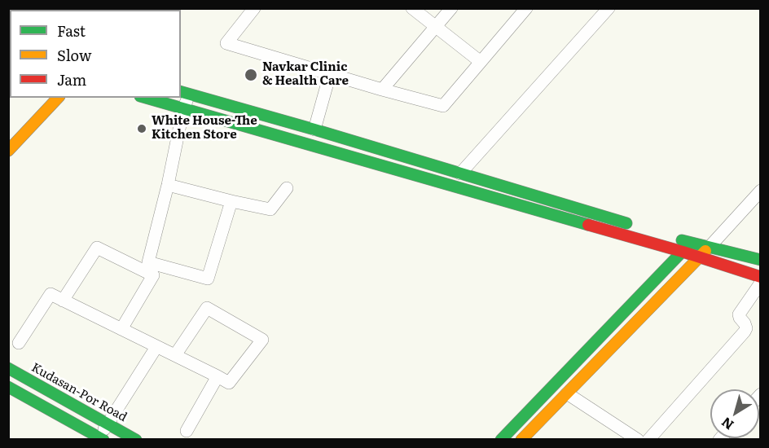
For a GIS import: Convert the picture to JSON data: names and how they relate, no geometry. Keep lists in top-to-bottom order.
{
  "streets": {
    "street": ["Kudasan-Por Road"]
  },
  "places": ["Navkar Clinic & Health Care", "White House-The Kitchen Store"],
  "legend": ["Fast", "Slow", "Jam"],
  "north": "bottom left"
}
